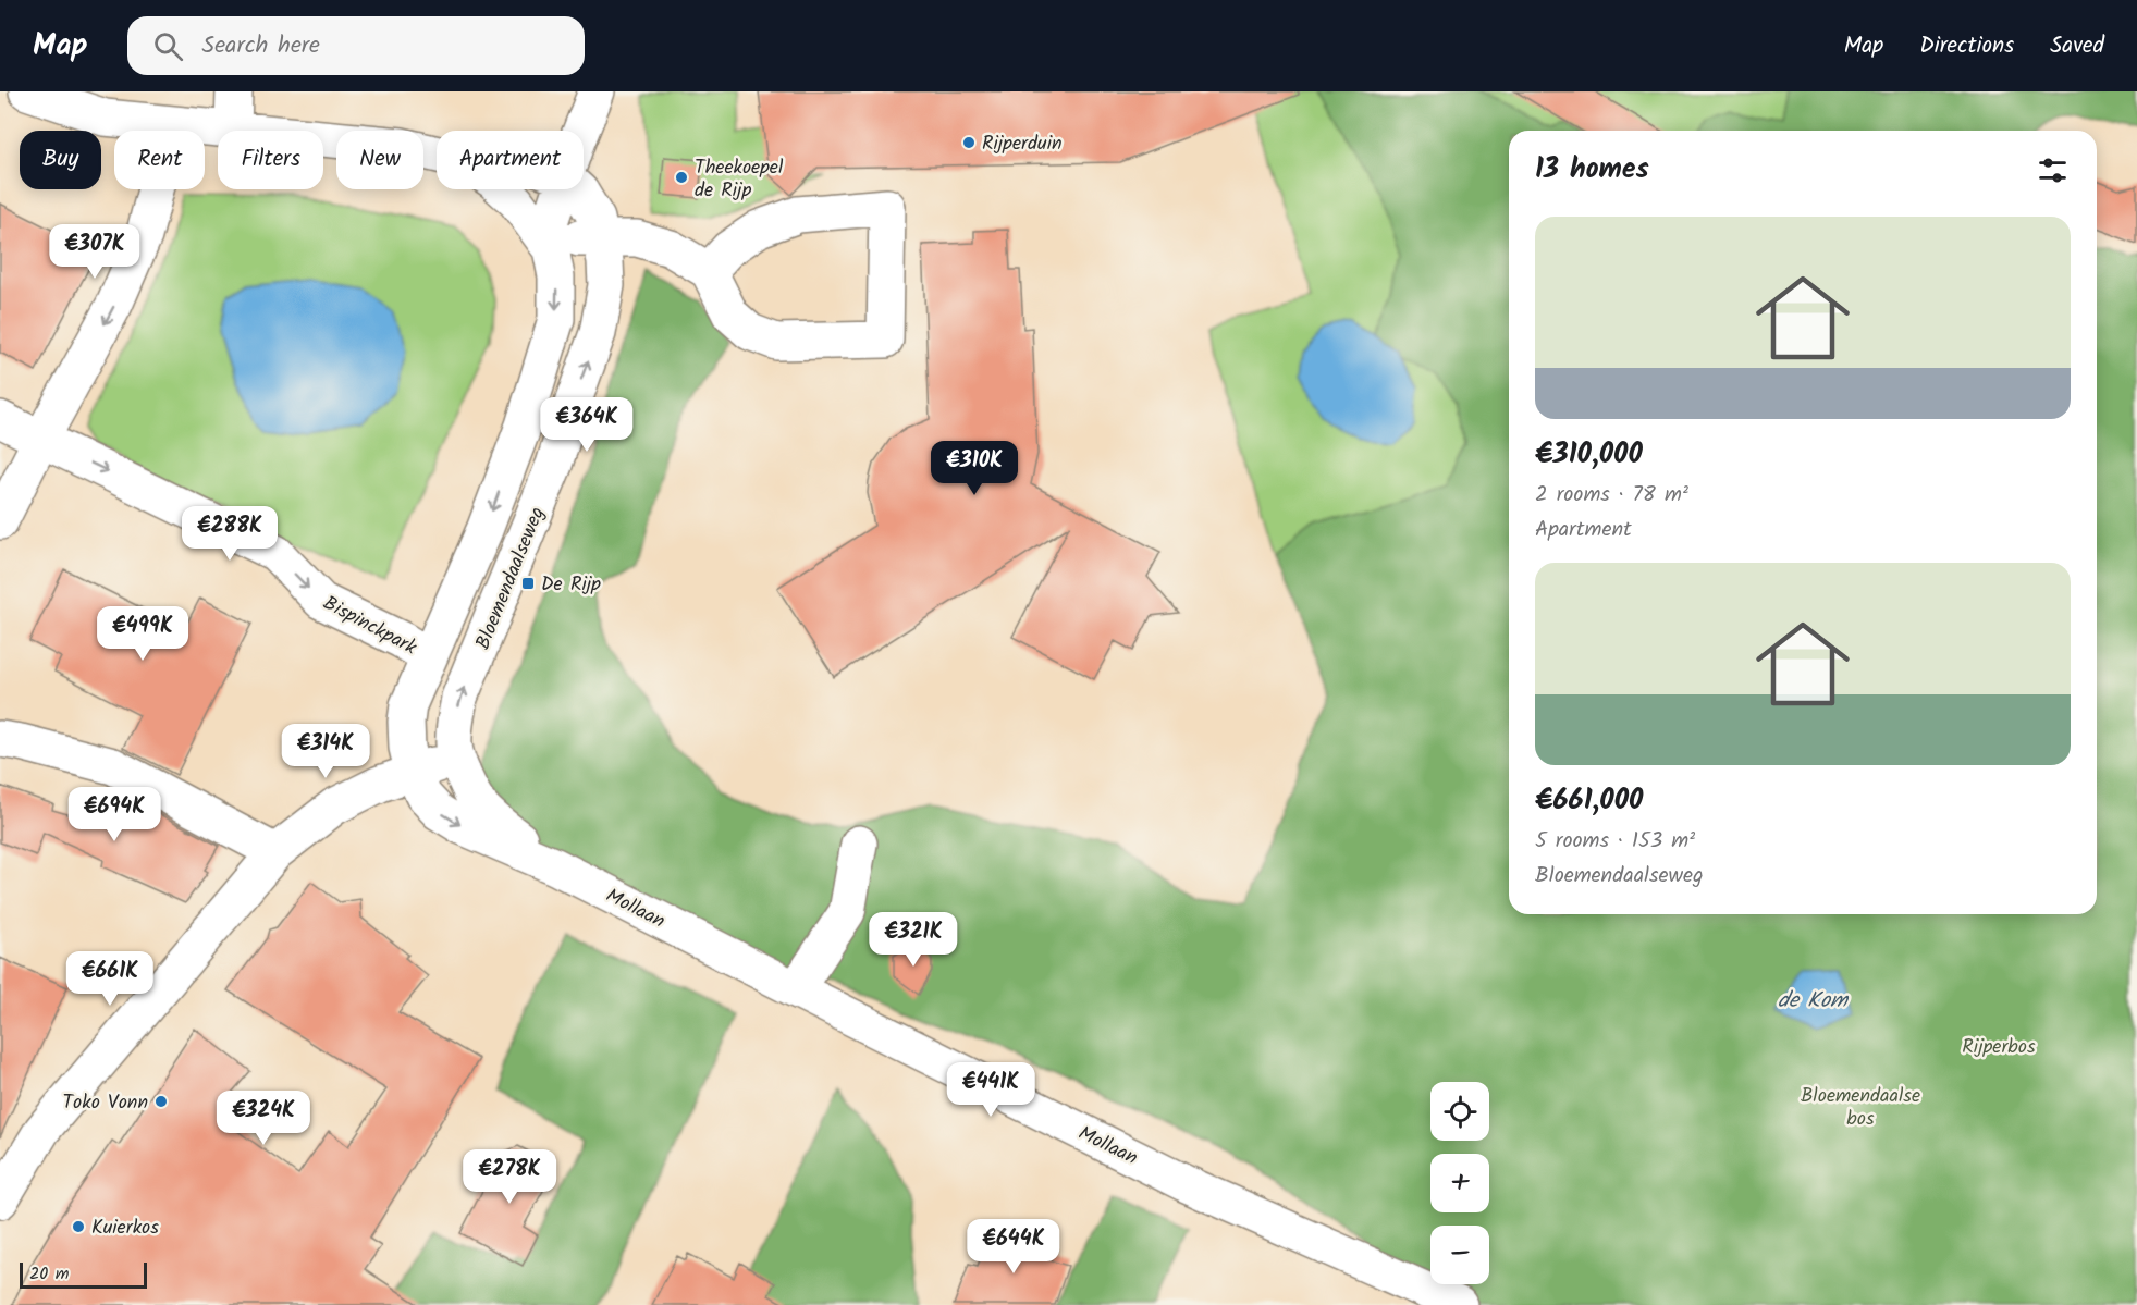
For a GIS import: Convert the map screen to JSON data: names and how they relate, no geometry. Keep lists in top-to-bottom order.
{
  "streets": {
    "street": ["Bloemendaalseweg", "Bispinckpark", "Mollaan"]
  },
  "crossings": [
    ["Bloemendaalseweg", "Bispinckpark"],
    ["Bloemendaalseweg", "Mollaan"]
  ],
  "water": ["de Kom"],
  "parks": ["Rijperbos", "Bloemendaalse bos"],
  "places": {
    "other": [
      "Rijperduin",
      "Theekoepel de Rijp",
      "Toko Vonn",
      "Kuierkos"
    ],
    "transit": ["De Rijp"]
  },
  "scale_bar": "20 m",
  "page": {
    "header": "Map",
    "search": "Search here",
    "nav": ["Map", "Directions", "Saved"],
    "chip": [
      "Buy",
      "Rent",
      "Filters",
      "New",
      "Apartment"
    ],
    "heading": "13 homes",
    "list": [
      {
        "name": "€310,000",
        "note": "2 rooms · 78 m² · Apartment"
      },
      {
        "name": "€661,000",
        "note": "5 rooms · 153 m² · Bloemendaalseweg"
      }
    ],
    "price": [
      "€307K",
      "€364K",
      "€310K",
      "€288K",
      "€499K",
      "€314K",
      "€694K",
      "€321K",
      "€661K",
      "€441K",
      "€324K",
      "€278K",
      "€644K"
    ],
    "map_buttons": ["+", "−"],
    "scale": "20 m"
  }
}
